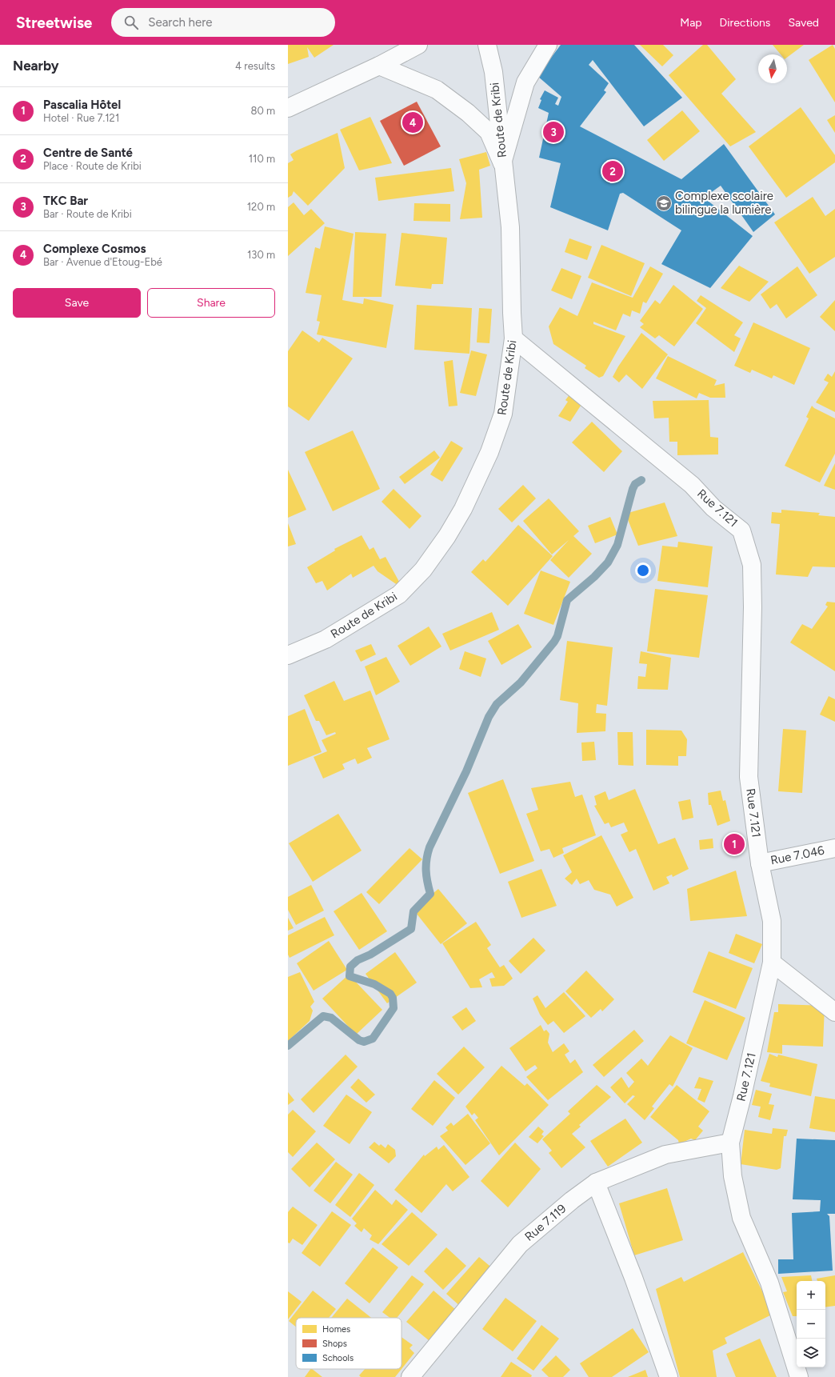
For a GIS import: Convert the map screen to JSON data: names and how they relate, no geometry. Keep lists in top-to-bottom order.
{
  "streets": {
    "street": [
      "Route de Kribi",
      "Rue 7.121",
      "Rue 7.046",
      "Rue 7.119"
    ]
  },
  "crossings": [
    ["Route de Kribi", "Rue 7.121"],
    ["Rue 7.121", "Rue 7.046"],
    ["Rue 7.121", "Rue 7.119"]
  ],
  "places": {
    "school or university": ["Complexe scolaire bilingue la lumière"]
  },
  "legend": ["Homes", "Shops", "Schools"],
  "north": "bottom",
  "page": {
    "header": "Streetwise",
    "search": "Search here",
    "nav": ["Map", "Directions", "Saved"],
    "heading": ["Nearby", "4 results"],
    "list": [
      {
        "mark": "1",
        "name": "Pascalia Hôtel",
        "note": "Hotel · Rue 7.121",
        "value": "80 m"
      },
      {
        "mark": "2",
        "name": "Centre de Santé",
        "note": "Place · Route de Kribi",
        "value": "110 m"
      },
      {
        "mark": "3",
        "name": "TKC Bar",
        "note": "Bar · Route de Kribi",
        "value": "120 m"
      },
      {
        "mark": "4",
        "name": "Complexe Cosmos",
        "note": "Bar · Avenue d'Etoug-Ebé",
        "value": "130 m"
      }
    ],
    "pins": [
      "4",
      "3",
      "2",
      "1"
    ],
    "buttons": ["Save", "Share"],
    "map_buttons": ["+", "−"]
  }
}
